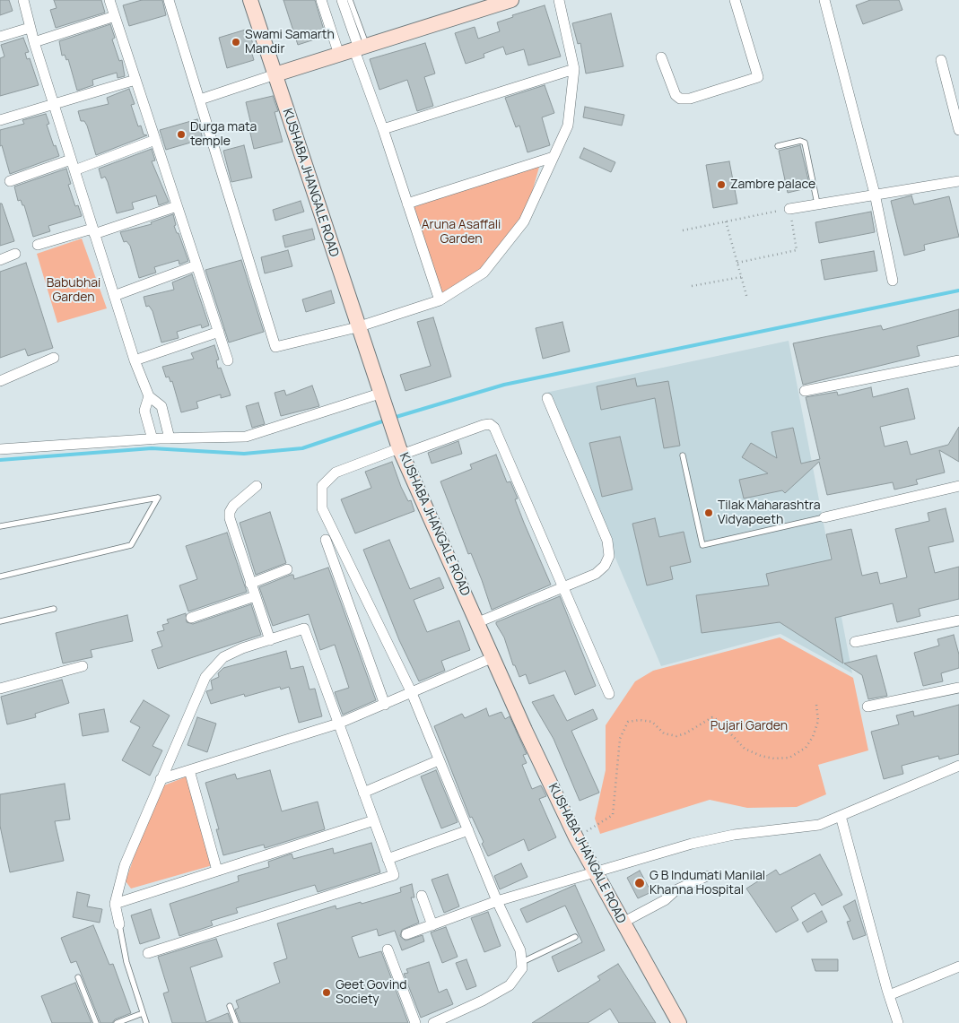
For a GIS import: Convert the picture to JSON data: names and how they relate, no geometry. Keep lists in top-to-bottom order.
{
  "streets": {
    "street": ["KUSHABA JHANGALE ROAD"]
  },
  "parks": ["Aruna Asaffali Garden", "Babubhai Garden", "Pujari Garden"],
  "places": [
    "Swami Samarth Mandir",
    "Durga mata temple",
    "Zambre palace",
    "Tilak Maharashtra Vidyapeeth",
    "G B Indumati Manilal Khanna Hospital",
    "Geet Govind Society"
  ]
}
